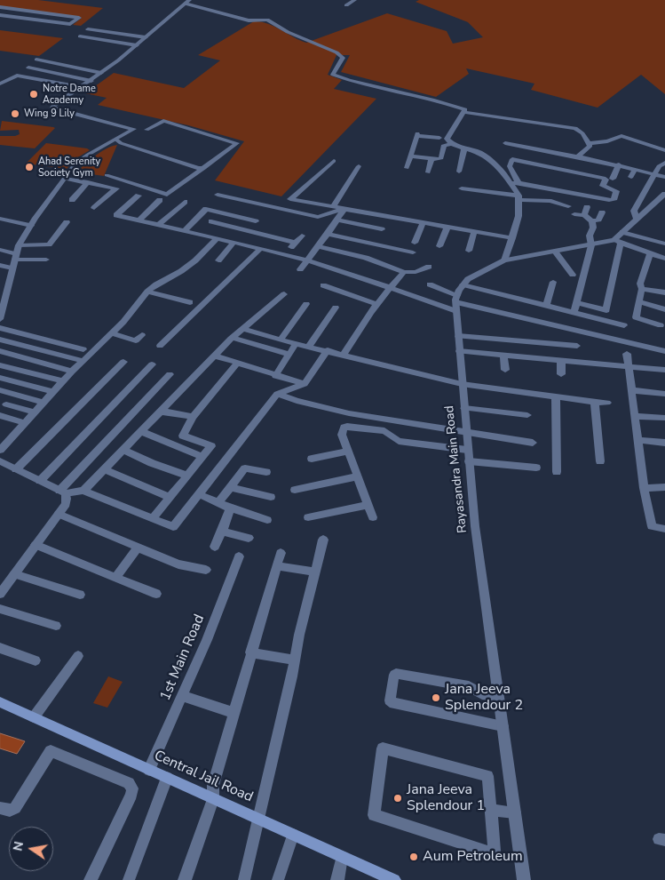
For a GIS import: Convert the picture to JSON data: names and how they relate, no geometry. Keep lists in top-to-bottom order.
{
  "streets": {
    "main road": ["Central Jail Road"],
    "street": ["Rayasandra Main Road", "1st Main Road"]
  },
  "crossings": [
    ["1st Main Road", "Central Jail Road"]
  ],
  "places": [
    "Notre Dame Academy",
    "Wing 9 Lily",
    "Ahad Serenity Society Gym",
    "Jana Jeeva Splendour 2",
    "Jana Jeeva Splendour 1",
    "Aum Petroleum"
  ],
  "north": "left"
}
